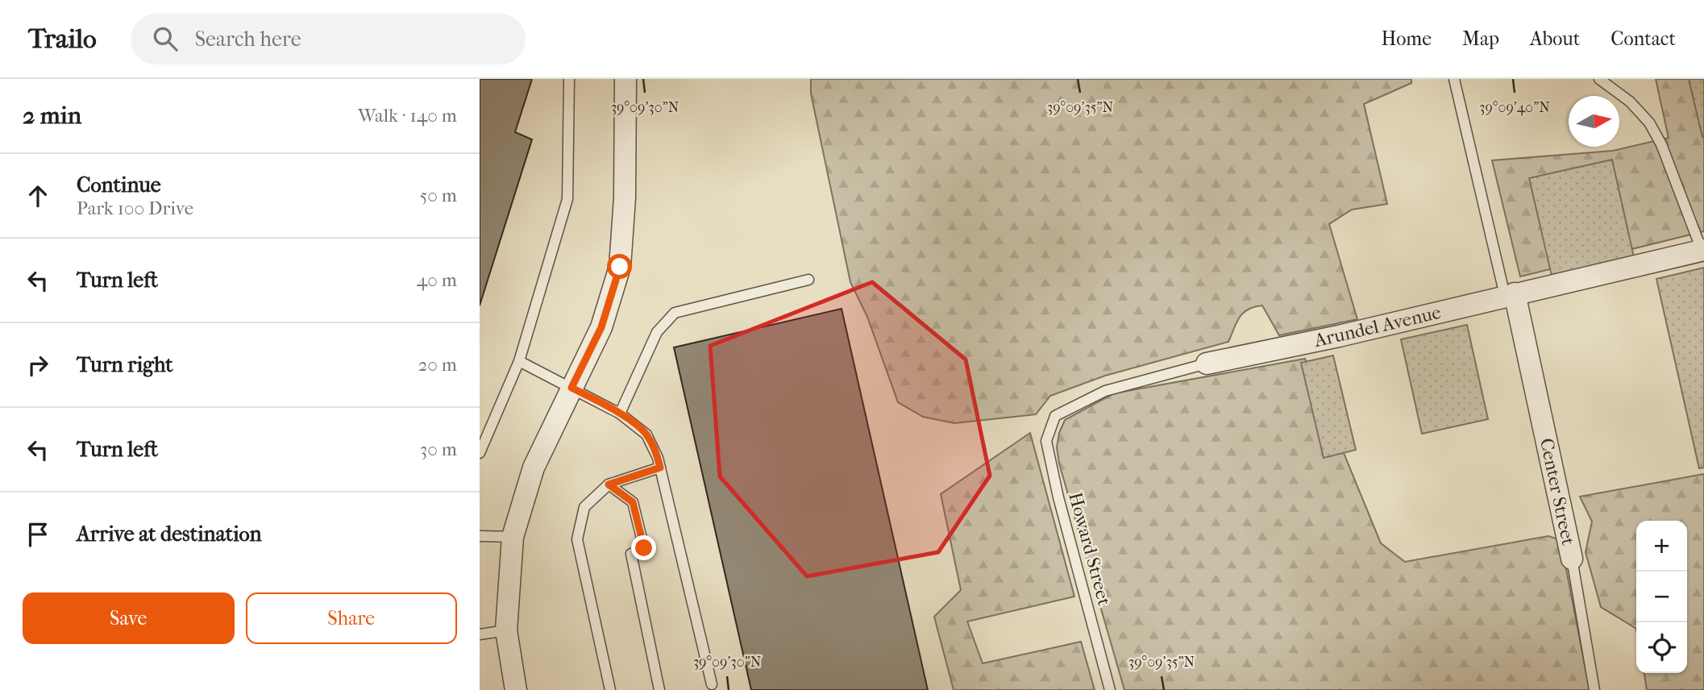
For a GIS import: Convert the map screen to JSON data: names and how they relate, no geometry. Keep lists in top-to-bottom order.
{
  "streets": {
    "street": ["Arundel Avenue", "Center Street"],
    "lane": ["Howard Street"]
  },
  "crossings": [
    ["Arundel Avenue", "Center Street"],
    ["Arundel Avenue", "Howard Street"]
  ],
  "north": "right",
  "page": {
    "header": "Trailo",
    "search": "Search here",
    "nav": [
      "Home",
      "Map",
      "About",
      "Contact"
    ],
    "heading": ["2 min", "Walk · 140 m"],
    "list": [
      ["Continue", "Park 100 Drive", "50 m"],
      ["Turn left", "40 m"],
      ["Turn right", "20 m"],
      ["Turn left", "30 m"],
      "Arrive at destination"
    ],
    "map_buttons": ["+", "−"],
    "buttons": ["Save", "Share"]
  },
  "coordinates": ["39°09'30\"N", "39°09'35\"N", "39°09'40\"N"]
}
